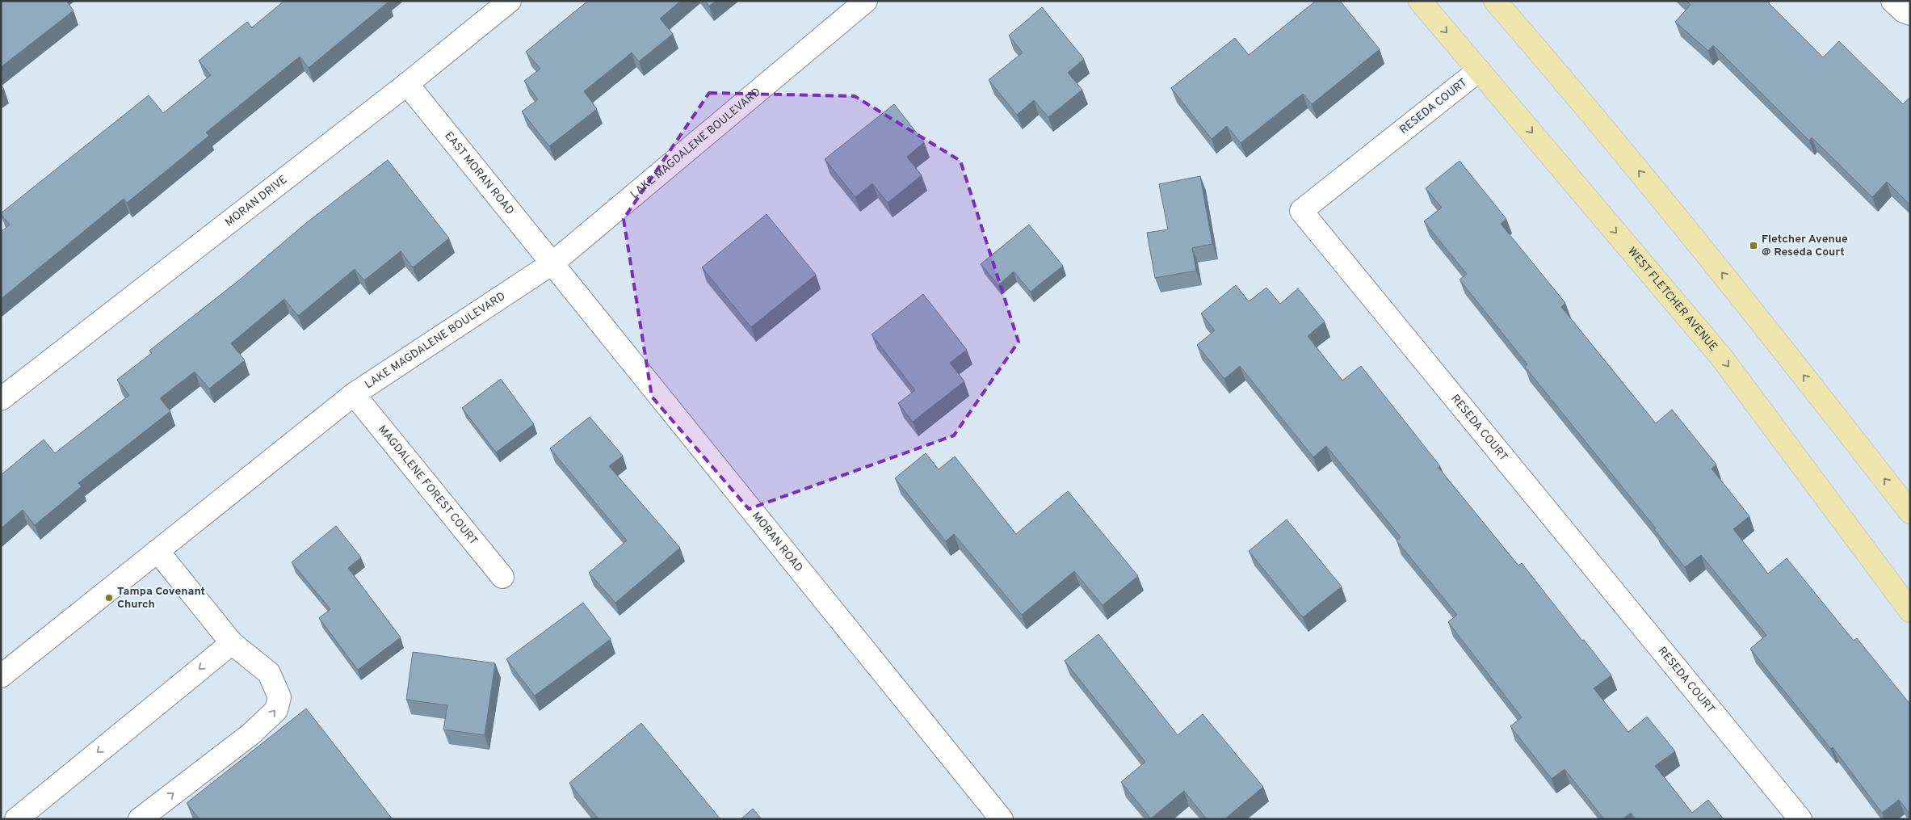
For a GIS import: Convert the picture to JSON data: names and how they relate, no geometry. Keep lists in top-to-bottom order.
{
  "streets": {
    "main road": ["WEST FLETCHER AVENUE"],
    "street": [
      "RESEDA COURT",
      "LAKE MAGDALENE BOULEVARD",
      "EAST MORAN ROAD",
      "MORAN DRIVE",
      "MAGDALENE FOREST COURT",
      "MORAN ROAD"
    ]
  },
  "crossings": [
    ["RESEDA COURT", "WEST FLETCHER AVENUE"],
    ["LAKE MAGDALENE BOULEVARD", "EAST MORAN ROAD"],
    ["LAKE MAGDALENE BOULEVARD", "MAGDALENE FOREST COURT"],
    ["LAKE MAGDALENE BOULEVARD", "MORAN ROAD"],
    ["EAST MORAN ROAD", "MORAN DRIVE"],
    ["EAST MORAN ROAD", "MORAN ROAD"]
  ],
  "places": {
    "transit": ["Fletcher Avenue @ Reseda Court"],
    "other": ["Tampa Covenant Church"]
  }
}
